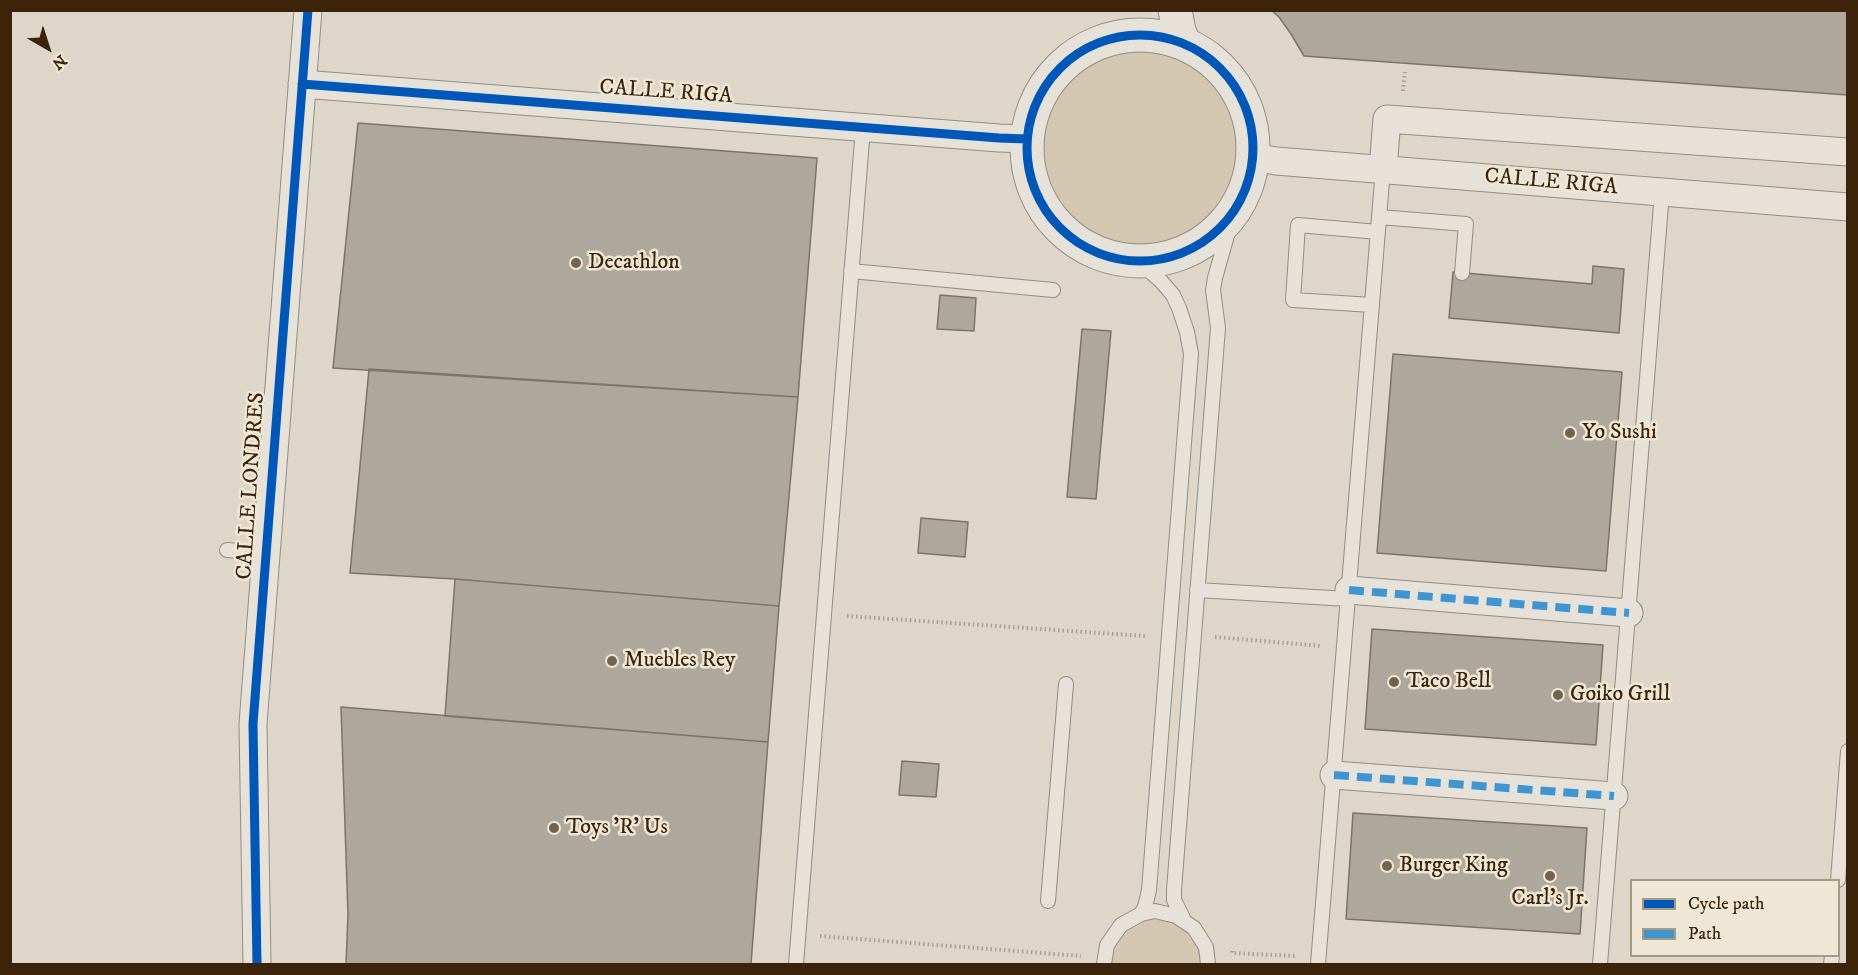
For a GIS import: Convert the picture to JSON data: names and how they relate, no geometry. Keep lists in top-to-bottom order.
{
  "streets": {
    "street": ["CALLE RIGA", "CALLE LONDRES"]
  },
  "crossings": [
    ["CALLE RIGA", "CALLE LONDRES"]
  ],
  "places": [
    "Decathlon",
    "Yo Sushi",
    "Muebles Rey",
    "Taco Bell",
    "Goiko Grill",
    "Toys 'R' Us",
    "Burger King",
    "Carl's Jr."
  ],
  "legend": ["Cycle path", "Path"],
  "north": "bottom right"
}
